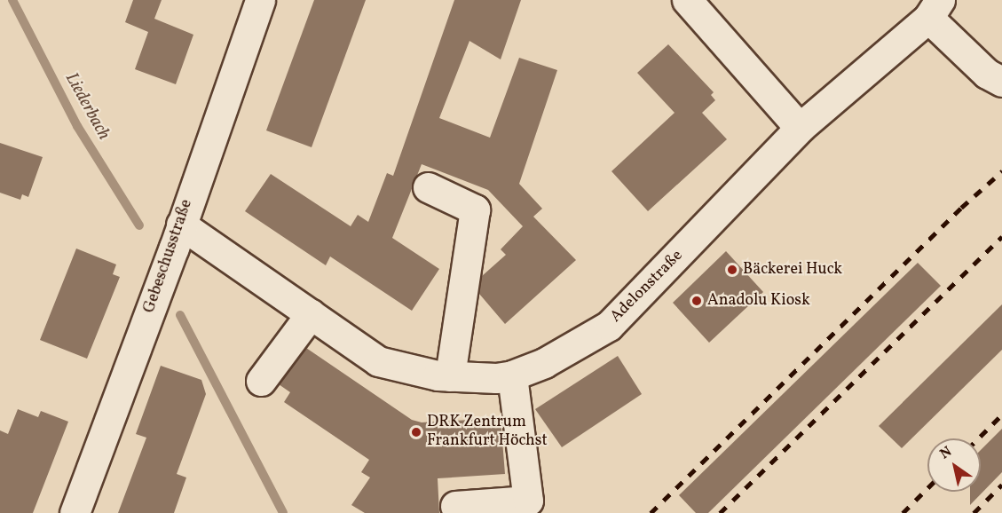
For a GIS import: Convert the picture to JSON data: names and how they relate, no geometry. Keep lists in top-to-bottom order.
{
  "streets": {
    "street": ["Gebeschusstraße", "Adelonstraße"]
  },
  "crossings": [
    ["Gebeschusstraße", "Adelonstraße"]
  ],
  "water": ["Liederbach"],
  "places": ["Bäckerei Huck", "Anadolu Kiosk", "DRK Zentrum Frankfurt Höchst"],
  "north": "top left"
}
